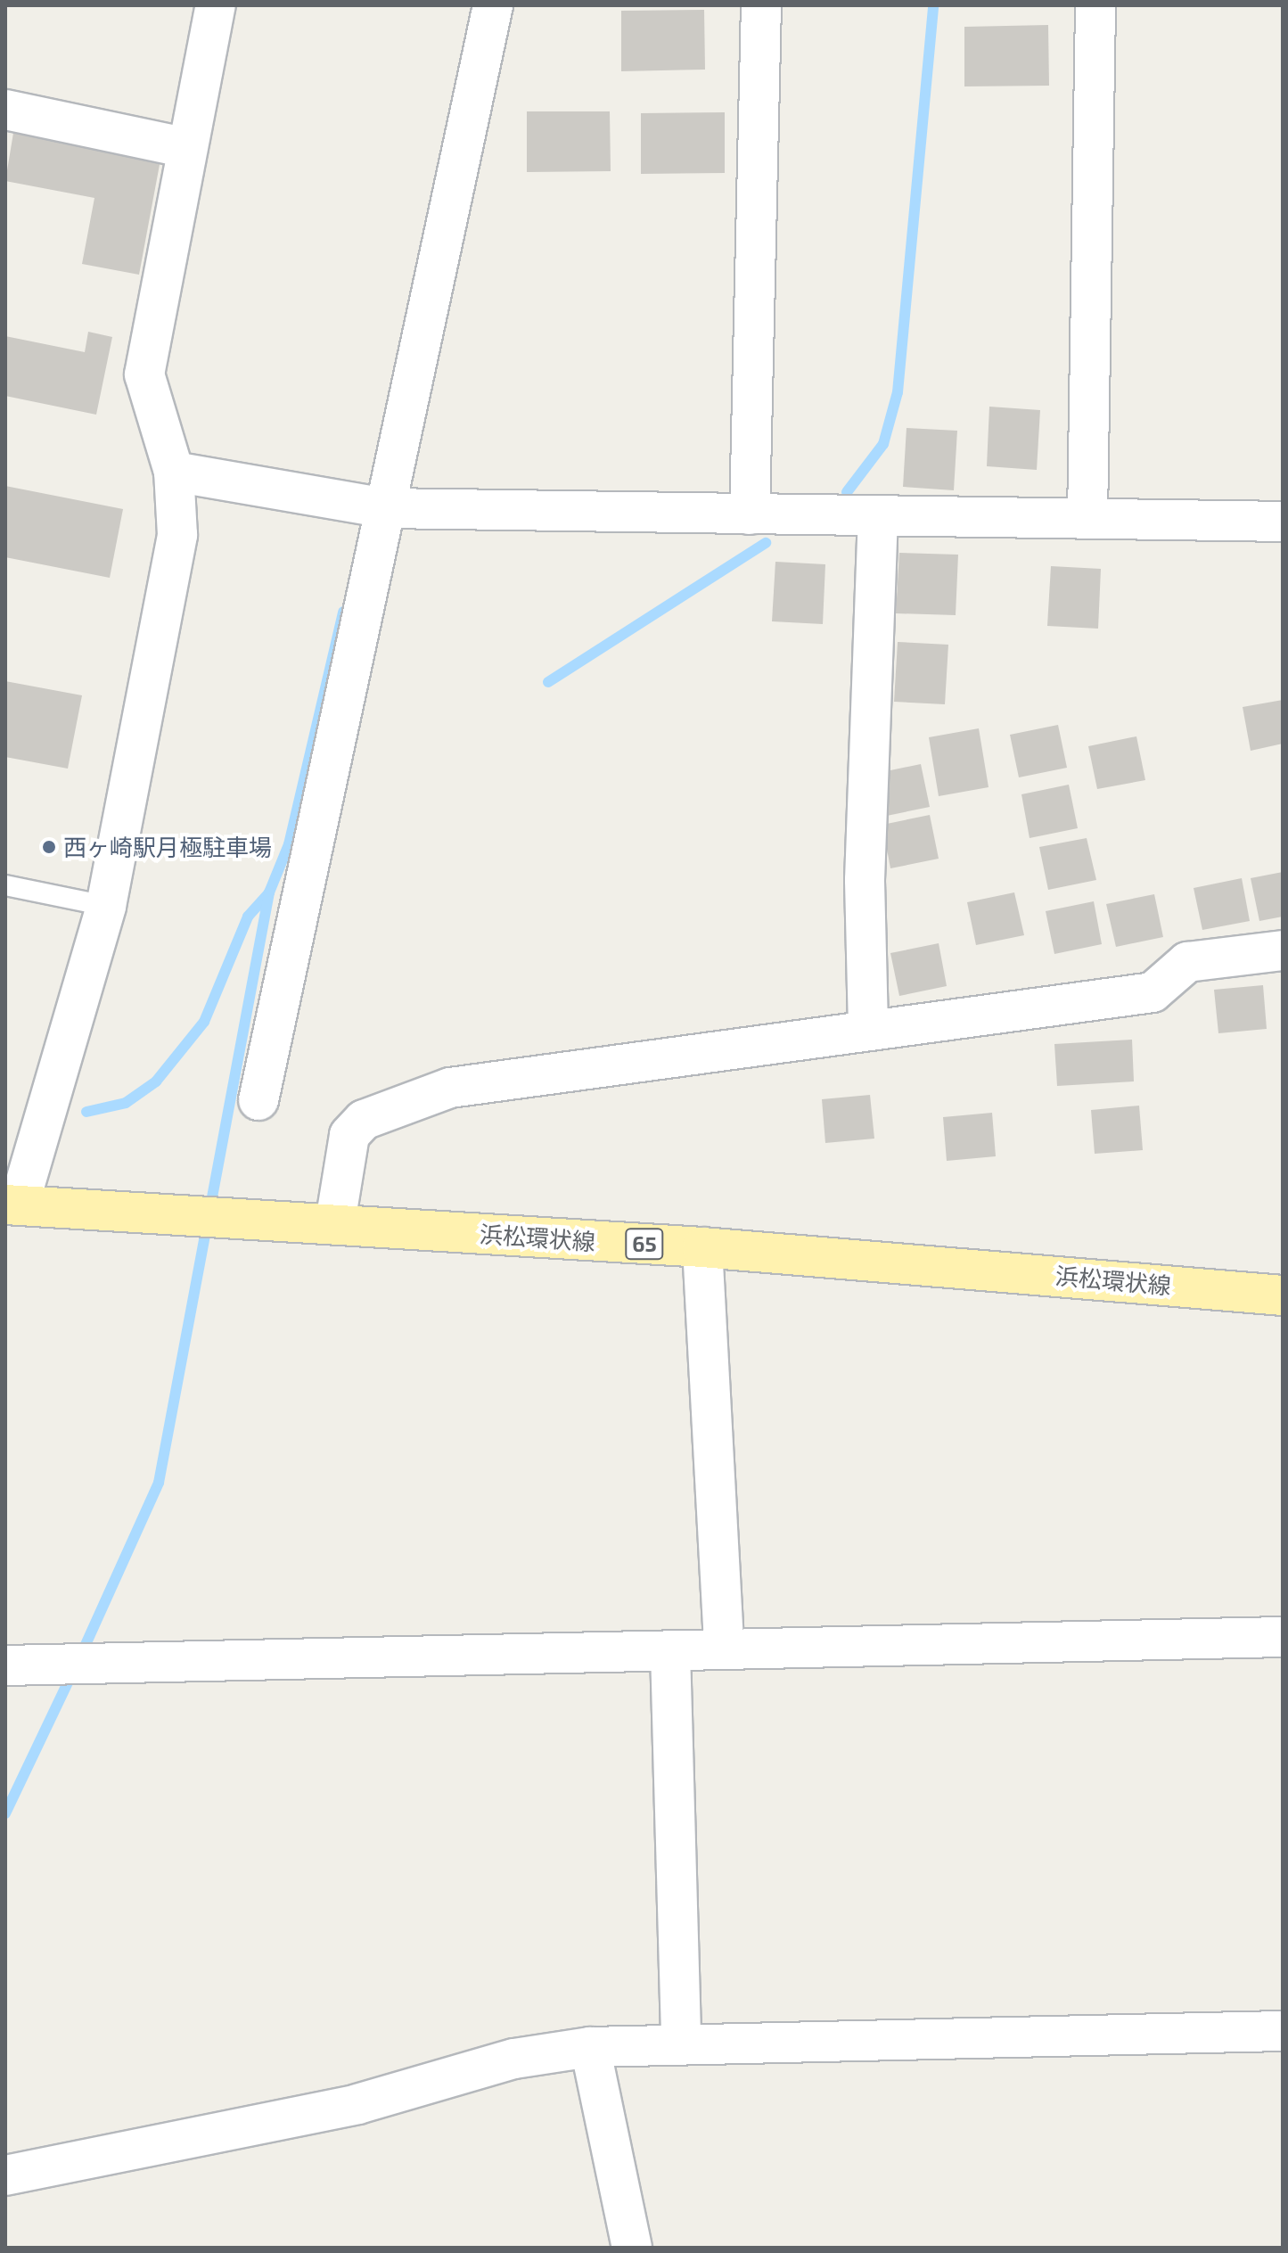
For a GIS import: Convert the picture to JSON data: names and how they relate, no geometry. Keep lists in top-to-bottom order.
{
  "streets": {
    "main road": ["浜松環状線", "65"]
  },
  "places": ["西ヶ崎駅月極駐車場"]
}
